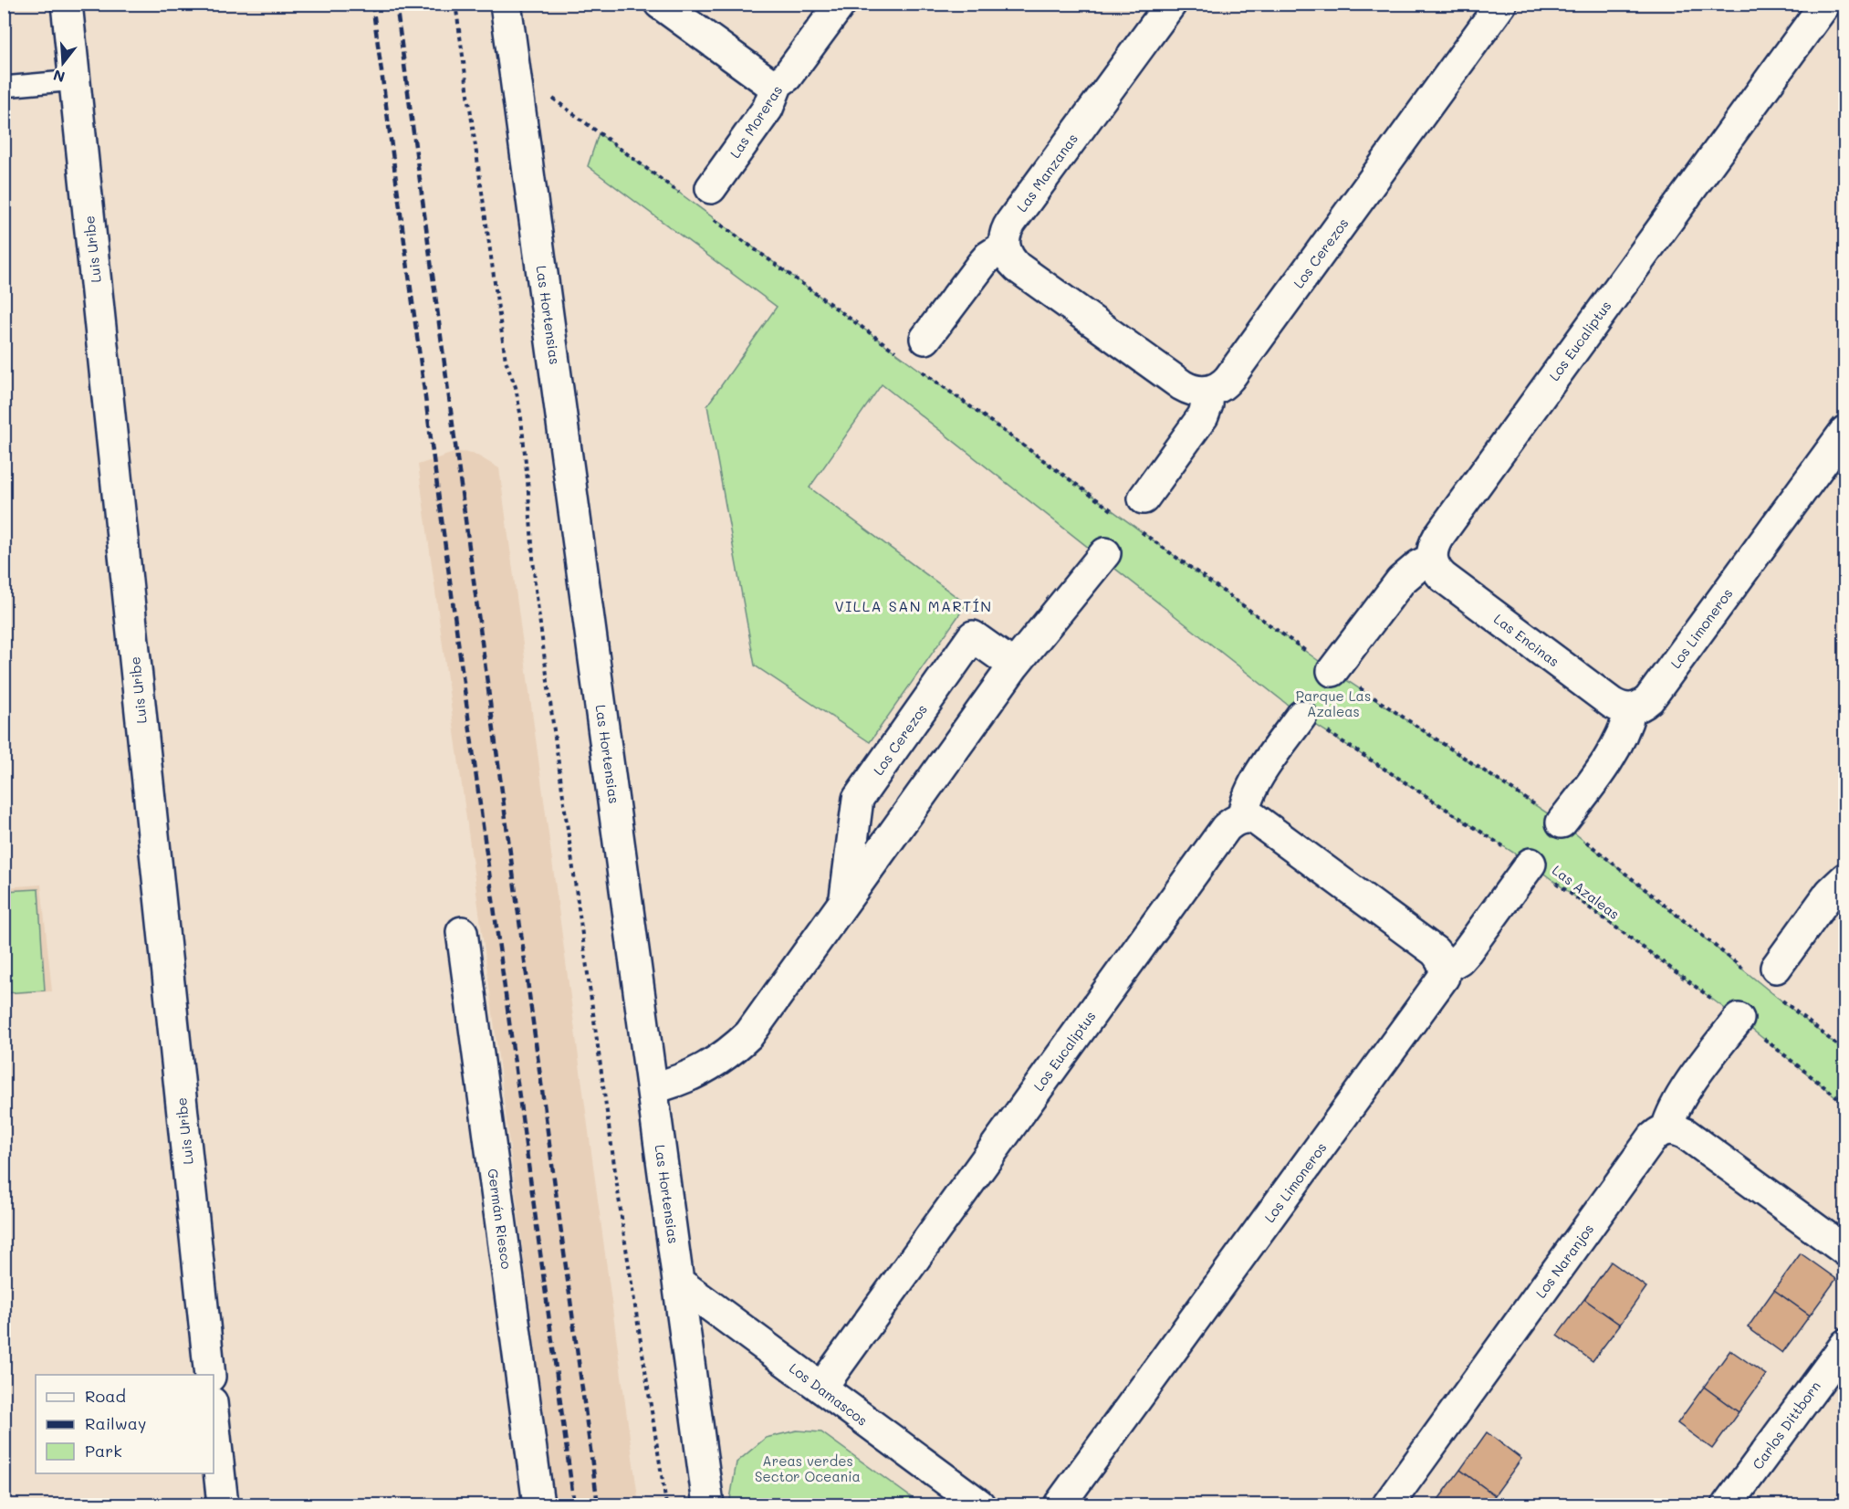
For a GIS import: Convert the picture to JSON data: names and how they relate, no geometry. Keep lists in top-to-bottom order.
{
  "streets": {
    "street": [
      "Las Moreras",
      "Las Manzanas",
      "Luis Uribe",
      "Los Cerezos",
      "Las Hortensias",
      "Los Eucaliptus",
      "Los Limoneros",
      "Las Encinas",
      "Germán Riesco",
      "Los Naranjos",
      "Los Damascos",
      "Carlos Dittborn"
    ],
    "path": ["Las Azaleas"]
  },
  "crossings": [
    ["Los Cerezos", "Las Hortensias"],
    ["Las Hortensias", "Los Damascos"],
    ["Los Eucaliptus", "Las Encinas"],
    ["Los Eucaliptus", "Los Damascos"],
    ["Los Limoneros", "Las Encinas"],
    ["Los Limoneros", "Las Azaleas"],
    ["Las Azaleas", "Los Naranjos"]
  ],
  "districts": ["VILLA SAN MARTÍN"],
  "parks": ["Parque Las Azaleas", "Areas verdes Sector Oceania"],
  "legend": ["Road", "Railway", "Park"],
  "north": "bottom"
}
